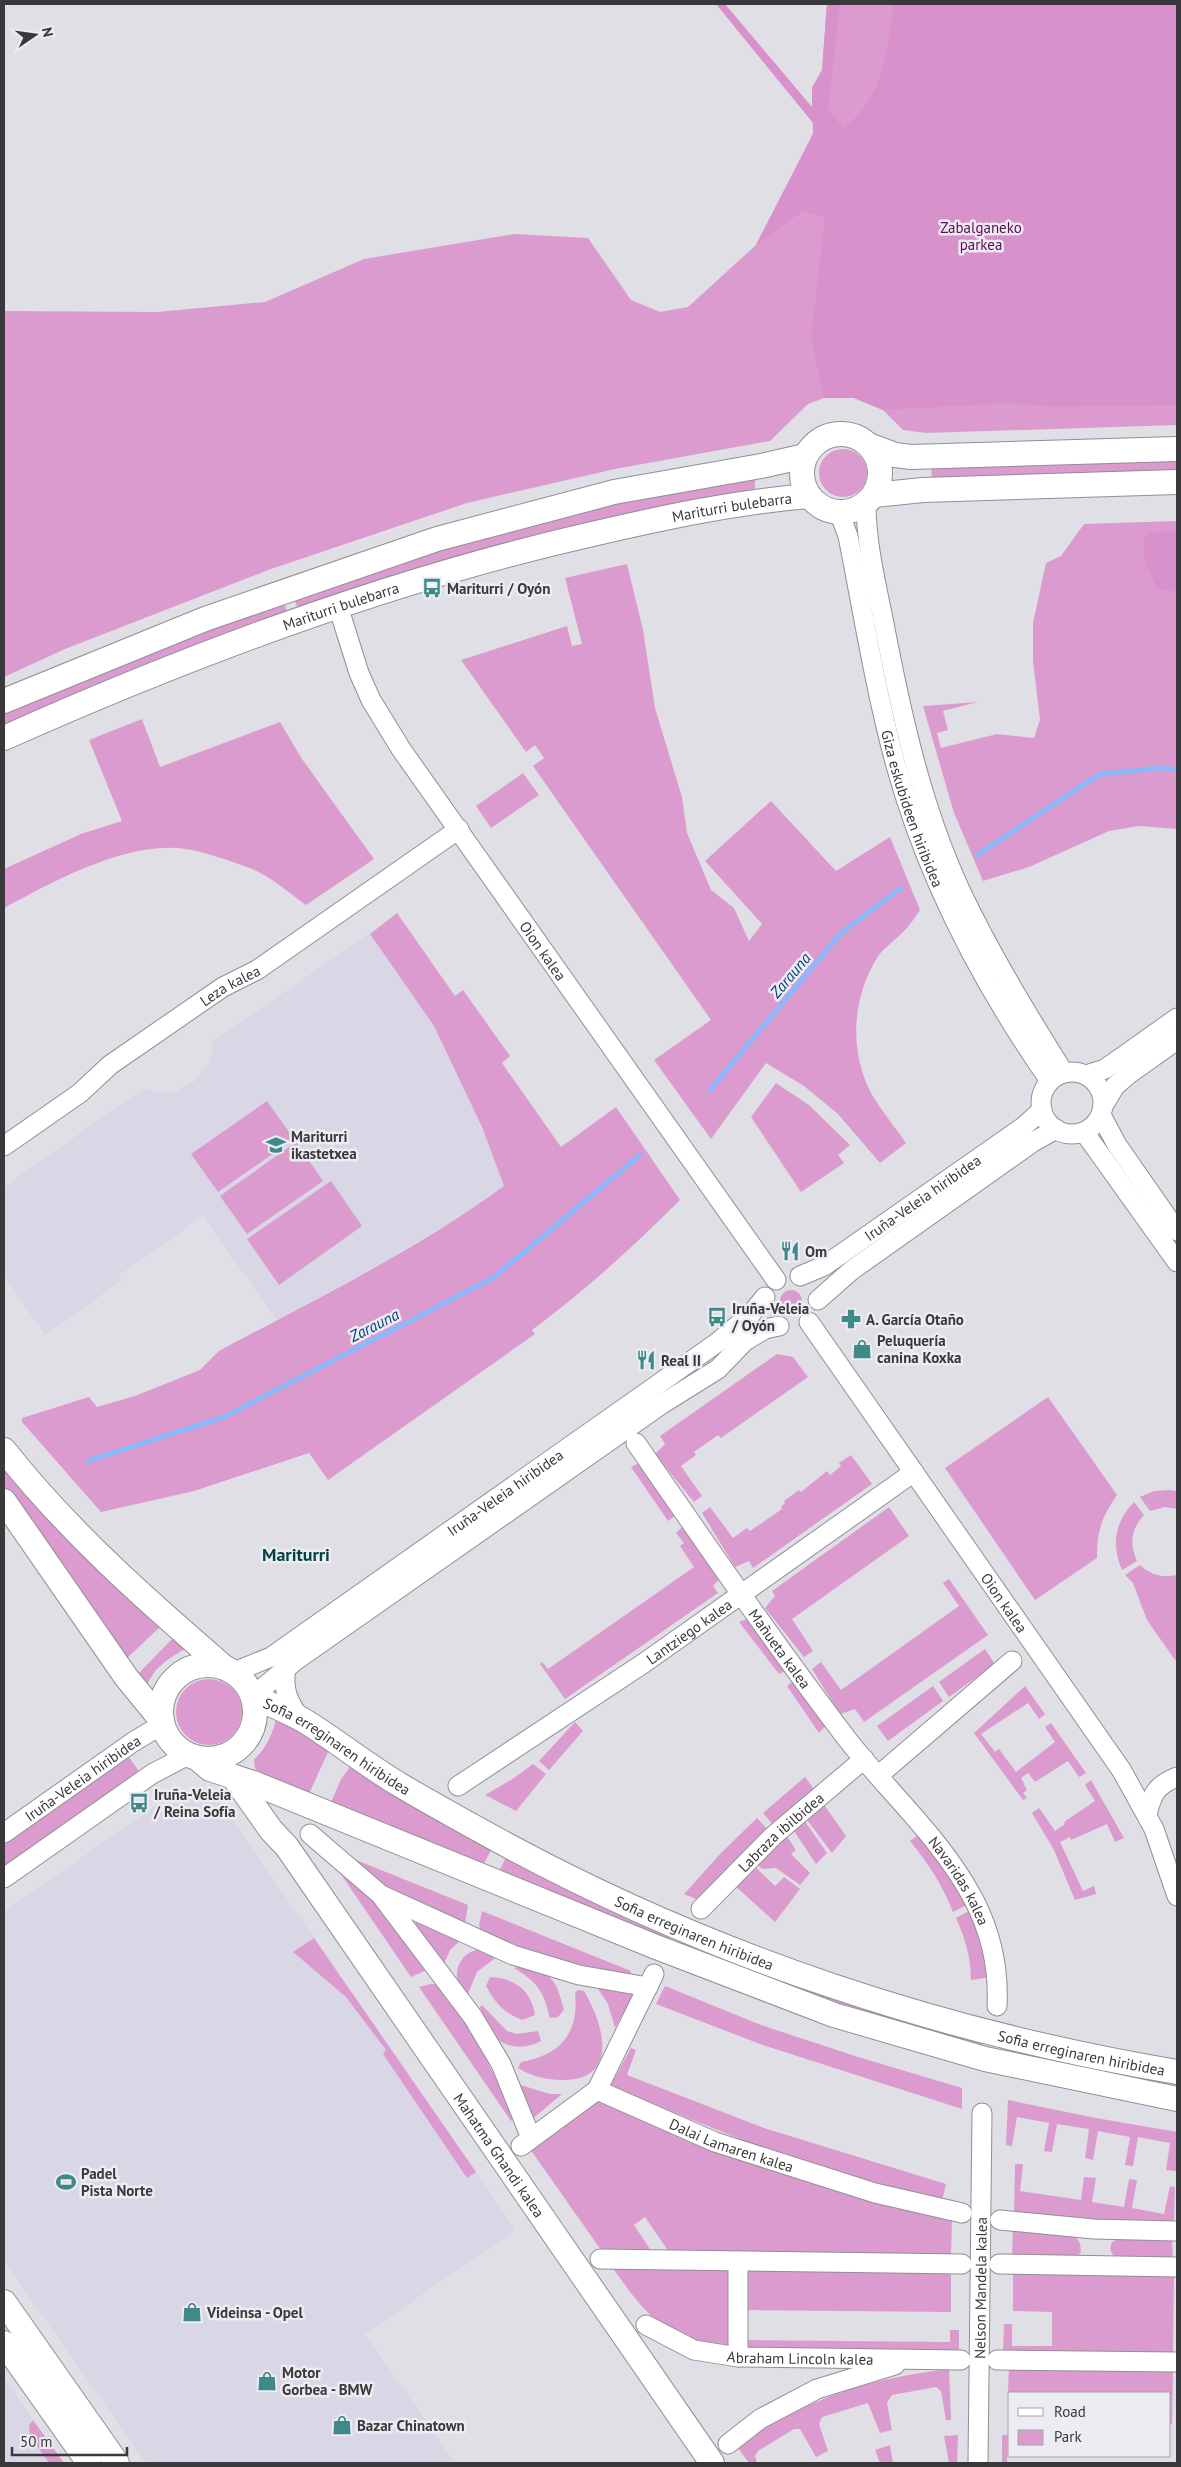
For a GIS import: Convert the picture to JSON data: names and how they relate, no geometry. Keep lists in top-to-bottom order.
{
  "streets": {
    "main road": ["Mariturri bulebarra", "Sofia erreginaren hiribidea", "Mahatma Ghandi kalea"],
    "street": [
      "Giza eskubideen hiribidea",
      "Oion kalea",
      "Leza kalea",
      "Iruña-Veleia hiribidea",
      "Lantziego kalea",
      "Mañueta kalea",
      "Labraza ibilbidea",
      "Navaridas kalea",
      "Dalai Lamaren kalea",
      "Nelson Mandela kalea",
      "Abraham Lincoln kalea"
    ]
  },
  "crossings": [
    ["Mariturri bulebarra", "Giza eskubideen hiribidea"],
    ["Mariturri bulebarra", "Oion kalea"],
    ["Giza eskubideen hiribidea", "Iruña-Veleia hiribidea"],
    ["Oion kalea", "Leza kalea"],
    ["Oion kalea", "Iruña-Veleia hiribidea"],
    ["Oion kalea", "Lantziego kalea"],
    ["Iruña-Veleia hiribidea", "Sofia erreginaren hiribidea"],
    ["Lantziego kalea", "Mañueta kalea"],
    ["Mañueta kalea", "Labraza ibilbidea"],
    ["Mañueta kalea", "Navaridas kalea"],
    ["Sofia erreginaren hiribidea", "Mahatma Ghandi kalea"]
  ],
  "districts": ["Mariturri"],
  "water": ["Zarauna"],
  "parks": ["Zabalganeko parkea"],
  "places": {
    "bus stop": ["Mariturri / Oyón", "Iruña-Veleia / Oyón", "Iruña-Veleia / Reina Sofía"],
    "school or university": ["Mariturri ikastetxea"],
    "restaurant": ["Om", "Real II"],
    "pharmacy": ["A. García Otaño"],
    "shop": [
      "Peluquería canina Koxka",
      "Videinsa - Opel",
      "Motor Gorbea - BMW",
      "Bazar Chinatown"
    ],
    "sports": ["Padel Pista Norte"]
  },
  "legend": ["Road", "Park"],
  "scale_bar": "50 m",
  "north": "right"
}
